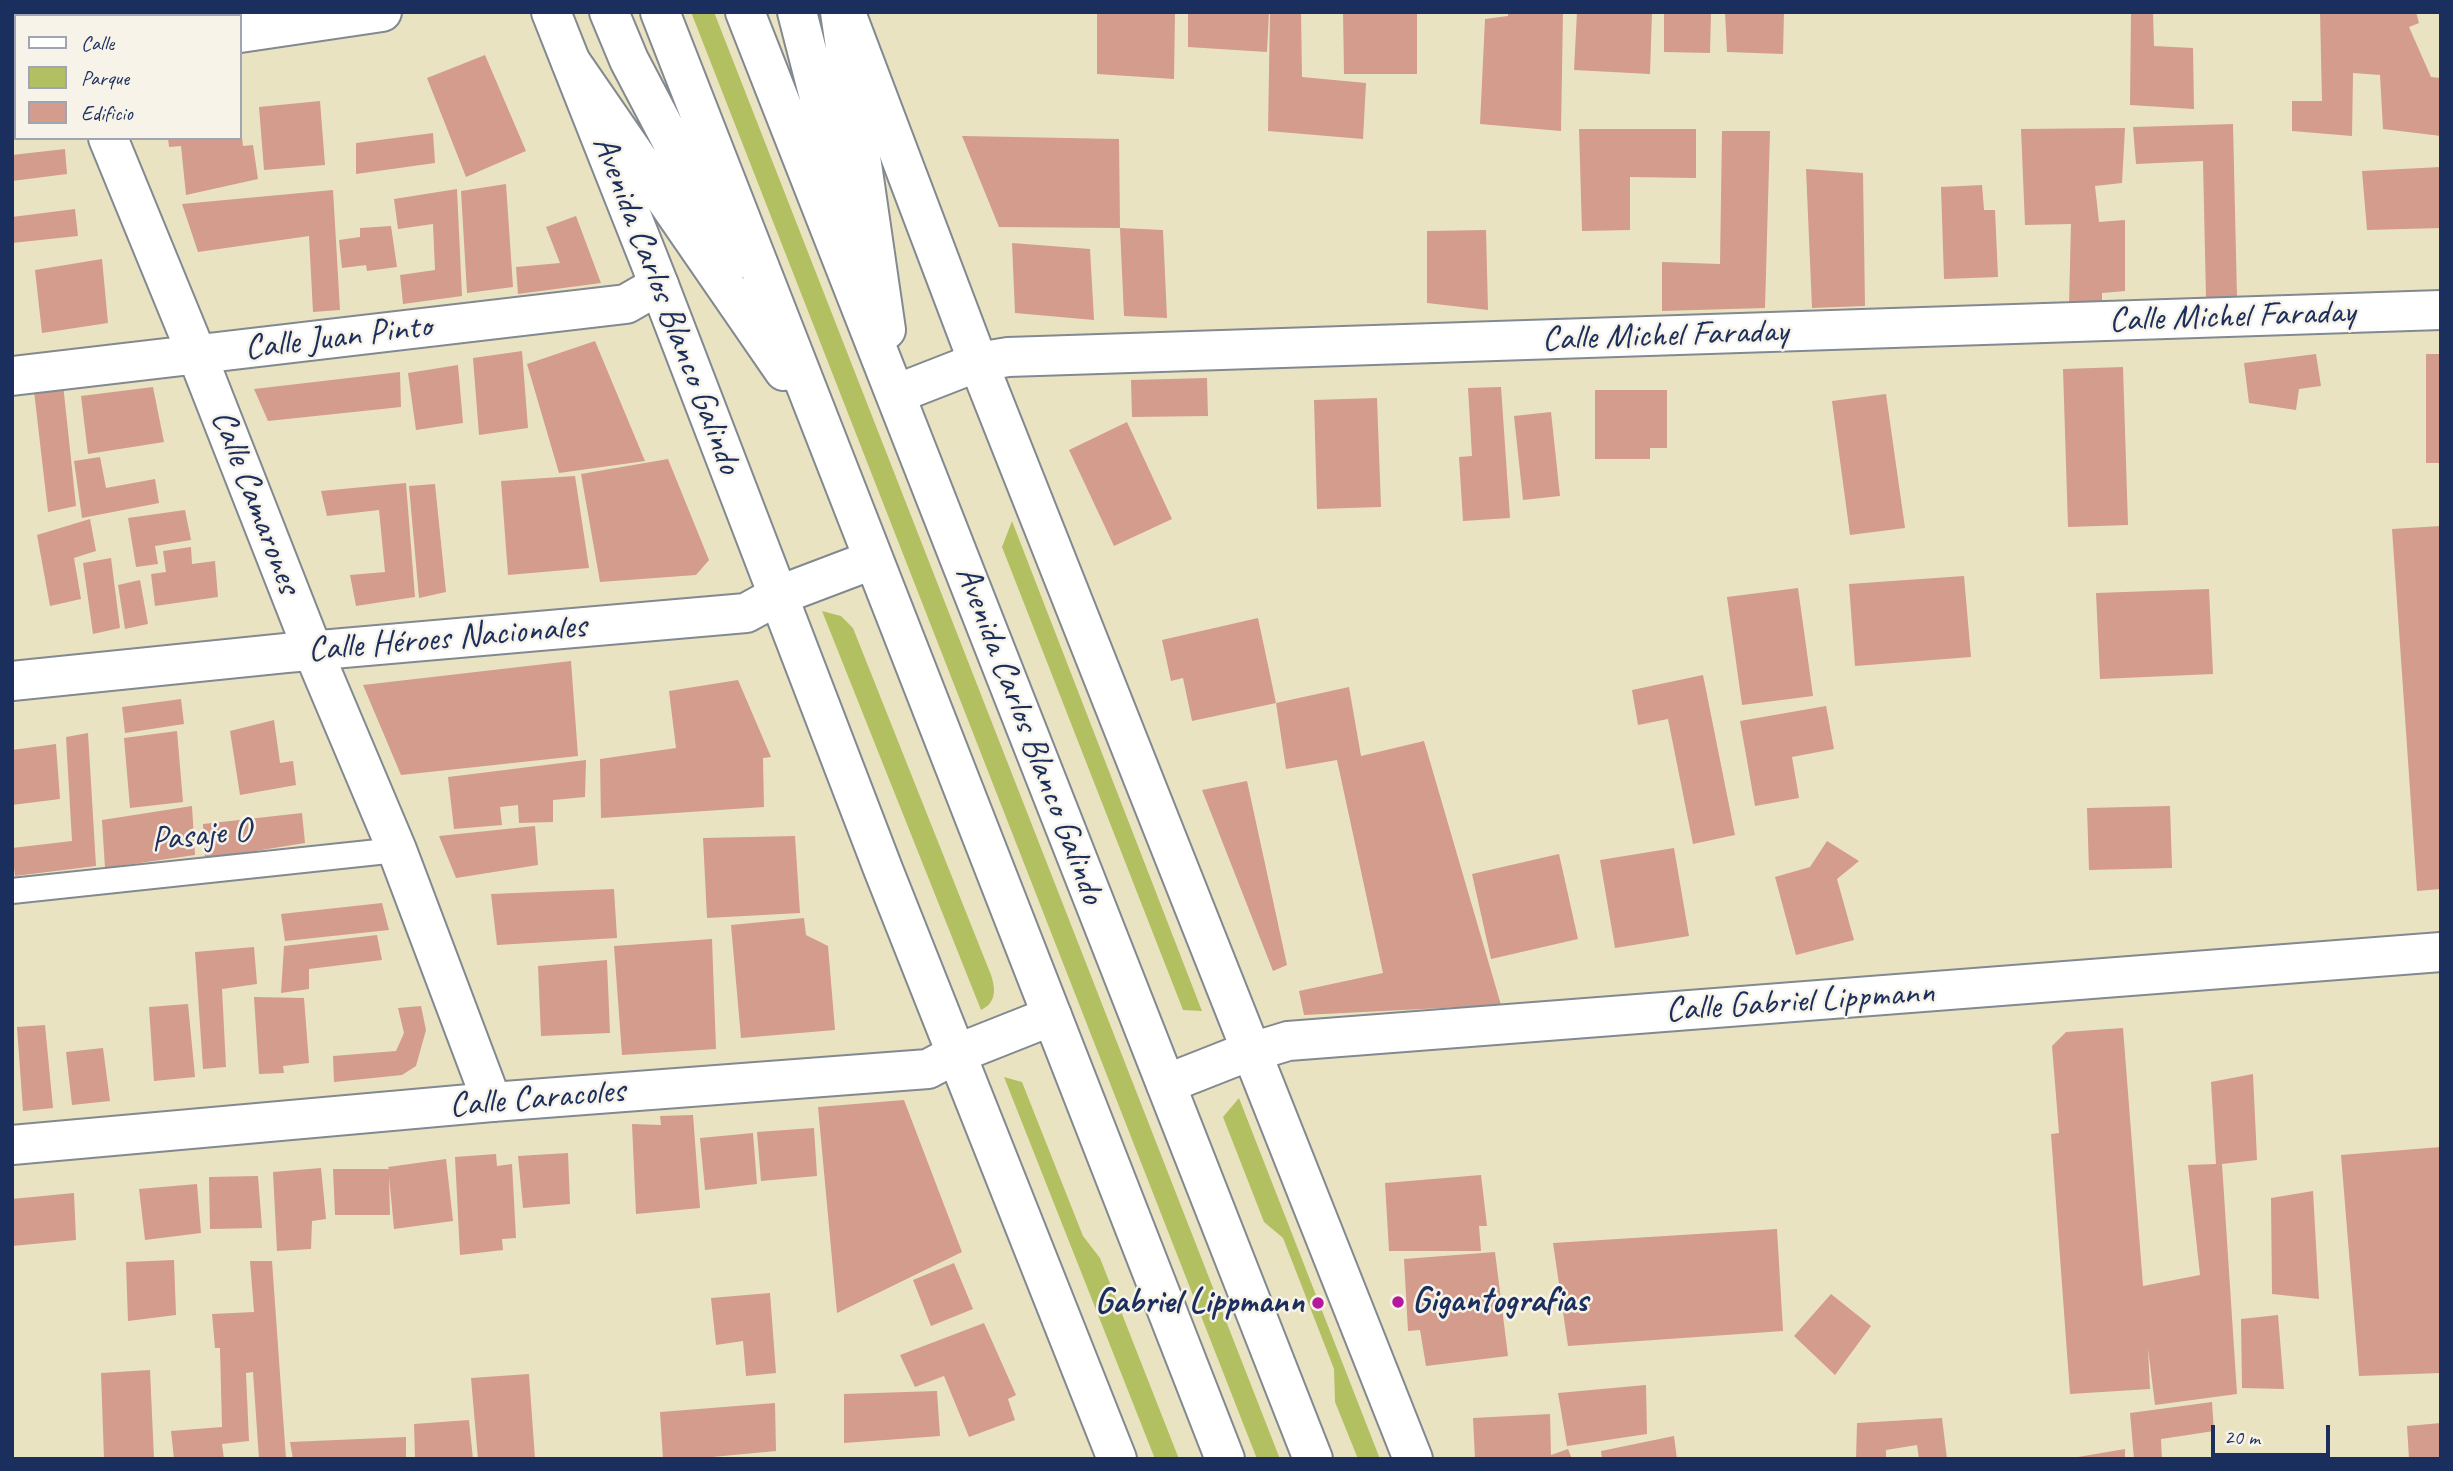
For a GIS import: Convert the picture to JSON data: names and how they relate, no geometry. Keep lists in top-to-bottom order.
{
  "streets": {
    "main road": [
      "Avenida Carlos Blanco Galindo",
      "Calle Michel Faraday",
      "Calle Juan Pinto",
      "Calle Camarones",
      "Calle Héroes Nacionales",
      "Calle Gabriel Lippmann",
      "Calle Caracoles"
    ],
    "lane": ["Pasaje O"]
  },
  "crossings": [
    ["Avenida Carlos Blanco Galindo", "Calle Michel Faraday"],
    ["Avenida Carlos Blanco Galindo", "Calle Juan Pinto"],
    ["Avenida Carlos Blanco Galindo", "Calle Héroes Nacionales"],
    ["Avenida Carlos Blanco Galindo", "Calle Gabriel Lippmann"],
    ["Avenida Carlos Blanco Galindo", "Calle Caracoles"],
    ["Calle Juan Pinto", "Calle Camarones"],
    ["Calle Camarones", "Calle Héroes Nacionales"],
    ["Calle Camarones", "Pasaje O"],
    ["Calle Camarones", "Calle Caracoles"]
  ],
  "places": ["Gigantografias", "Gabriel Lippmann"],
  "legend": ["Calle", "Parque", "Edificio"],
  "scale_bar": "20 m"
}
